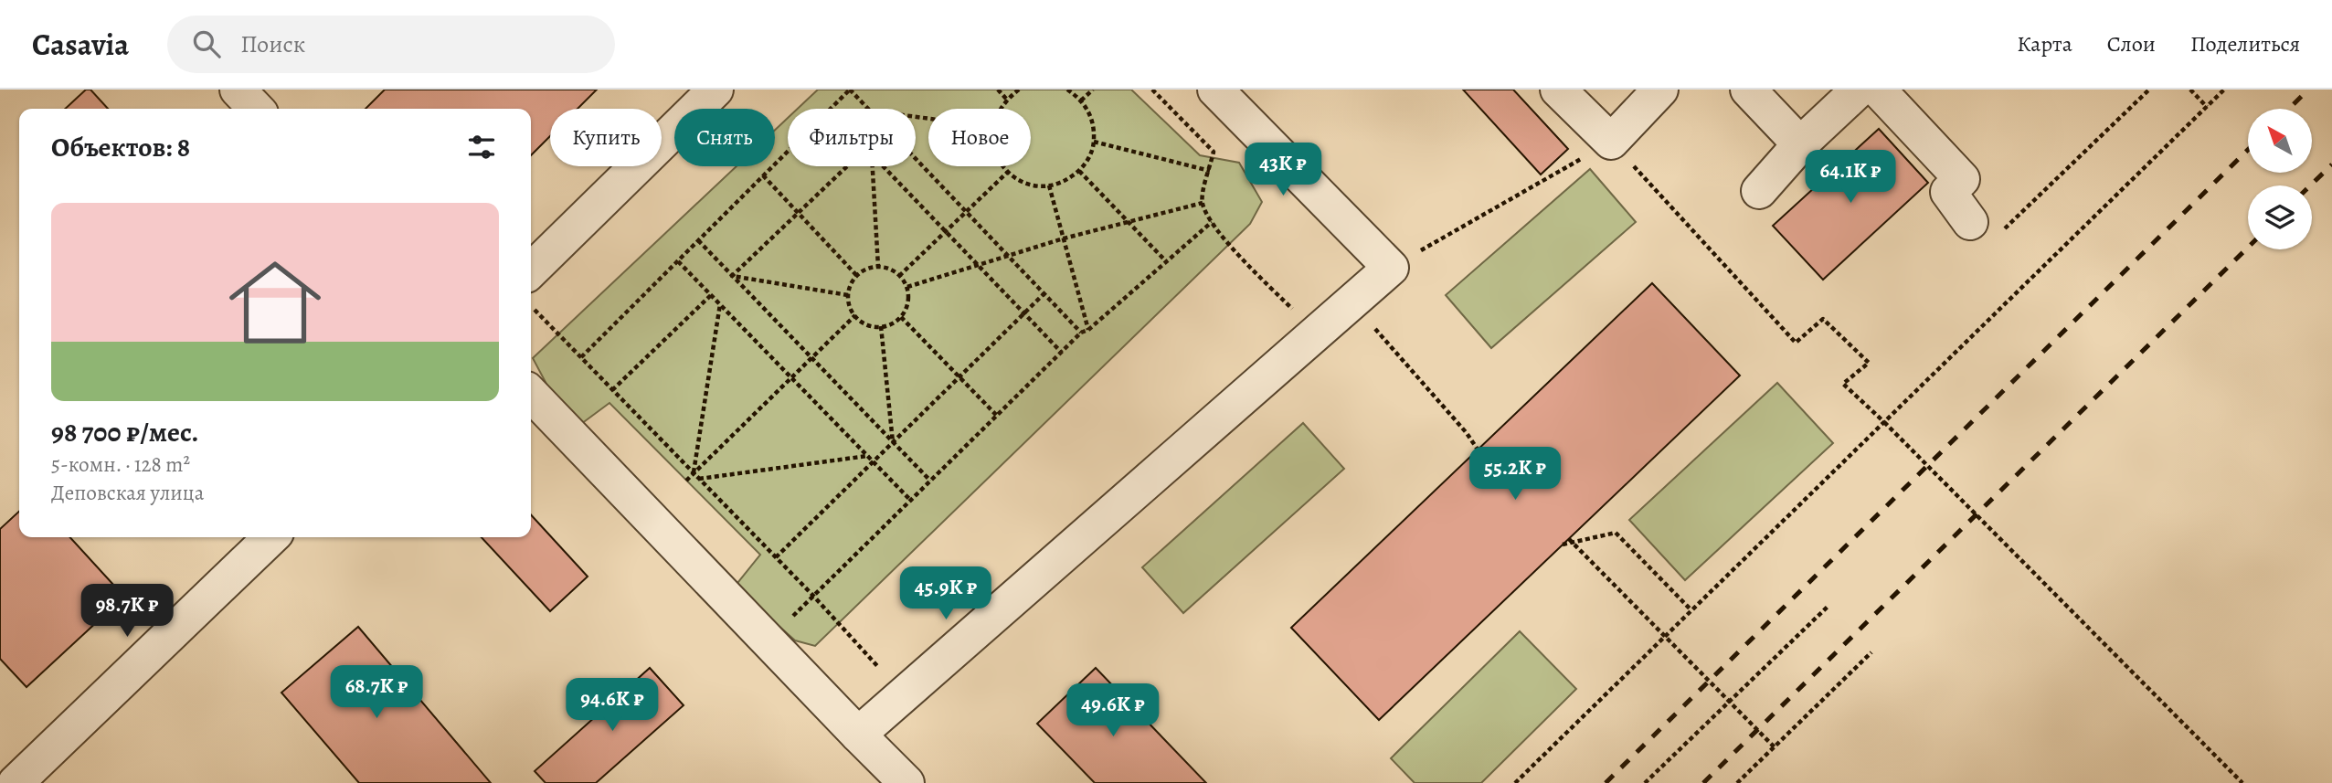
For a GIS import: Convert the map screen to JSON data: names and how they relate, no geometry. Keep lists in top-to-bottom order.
{
  "north": "top left",
  "page": {
    "header": "Casavia",
    "search": "Поиск",
    "nav": ["Карта", "Слои", "Поделиться"],
    "chip": [
      "Купить",
      "Снять",
      "Фильтры",
      "Новое"
    ],
    "heading": "Объектов: 8",
    "price": [
      "43K ₽",
      "64.1K ₽",
      "55.2K ₽",
      "45.9K ₽",
      "98.7K ₽",
      "68.7K ₽",
      "94.6K ₽",
      "49.6K ₽"
    ],
    "list": [
      {
        "name": "98 700 ₽/мес.",
        "note": "5-комн. · 128 m² · Деповская улица"
      }
    ]
  }
}
